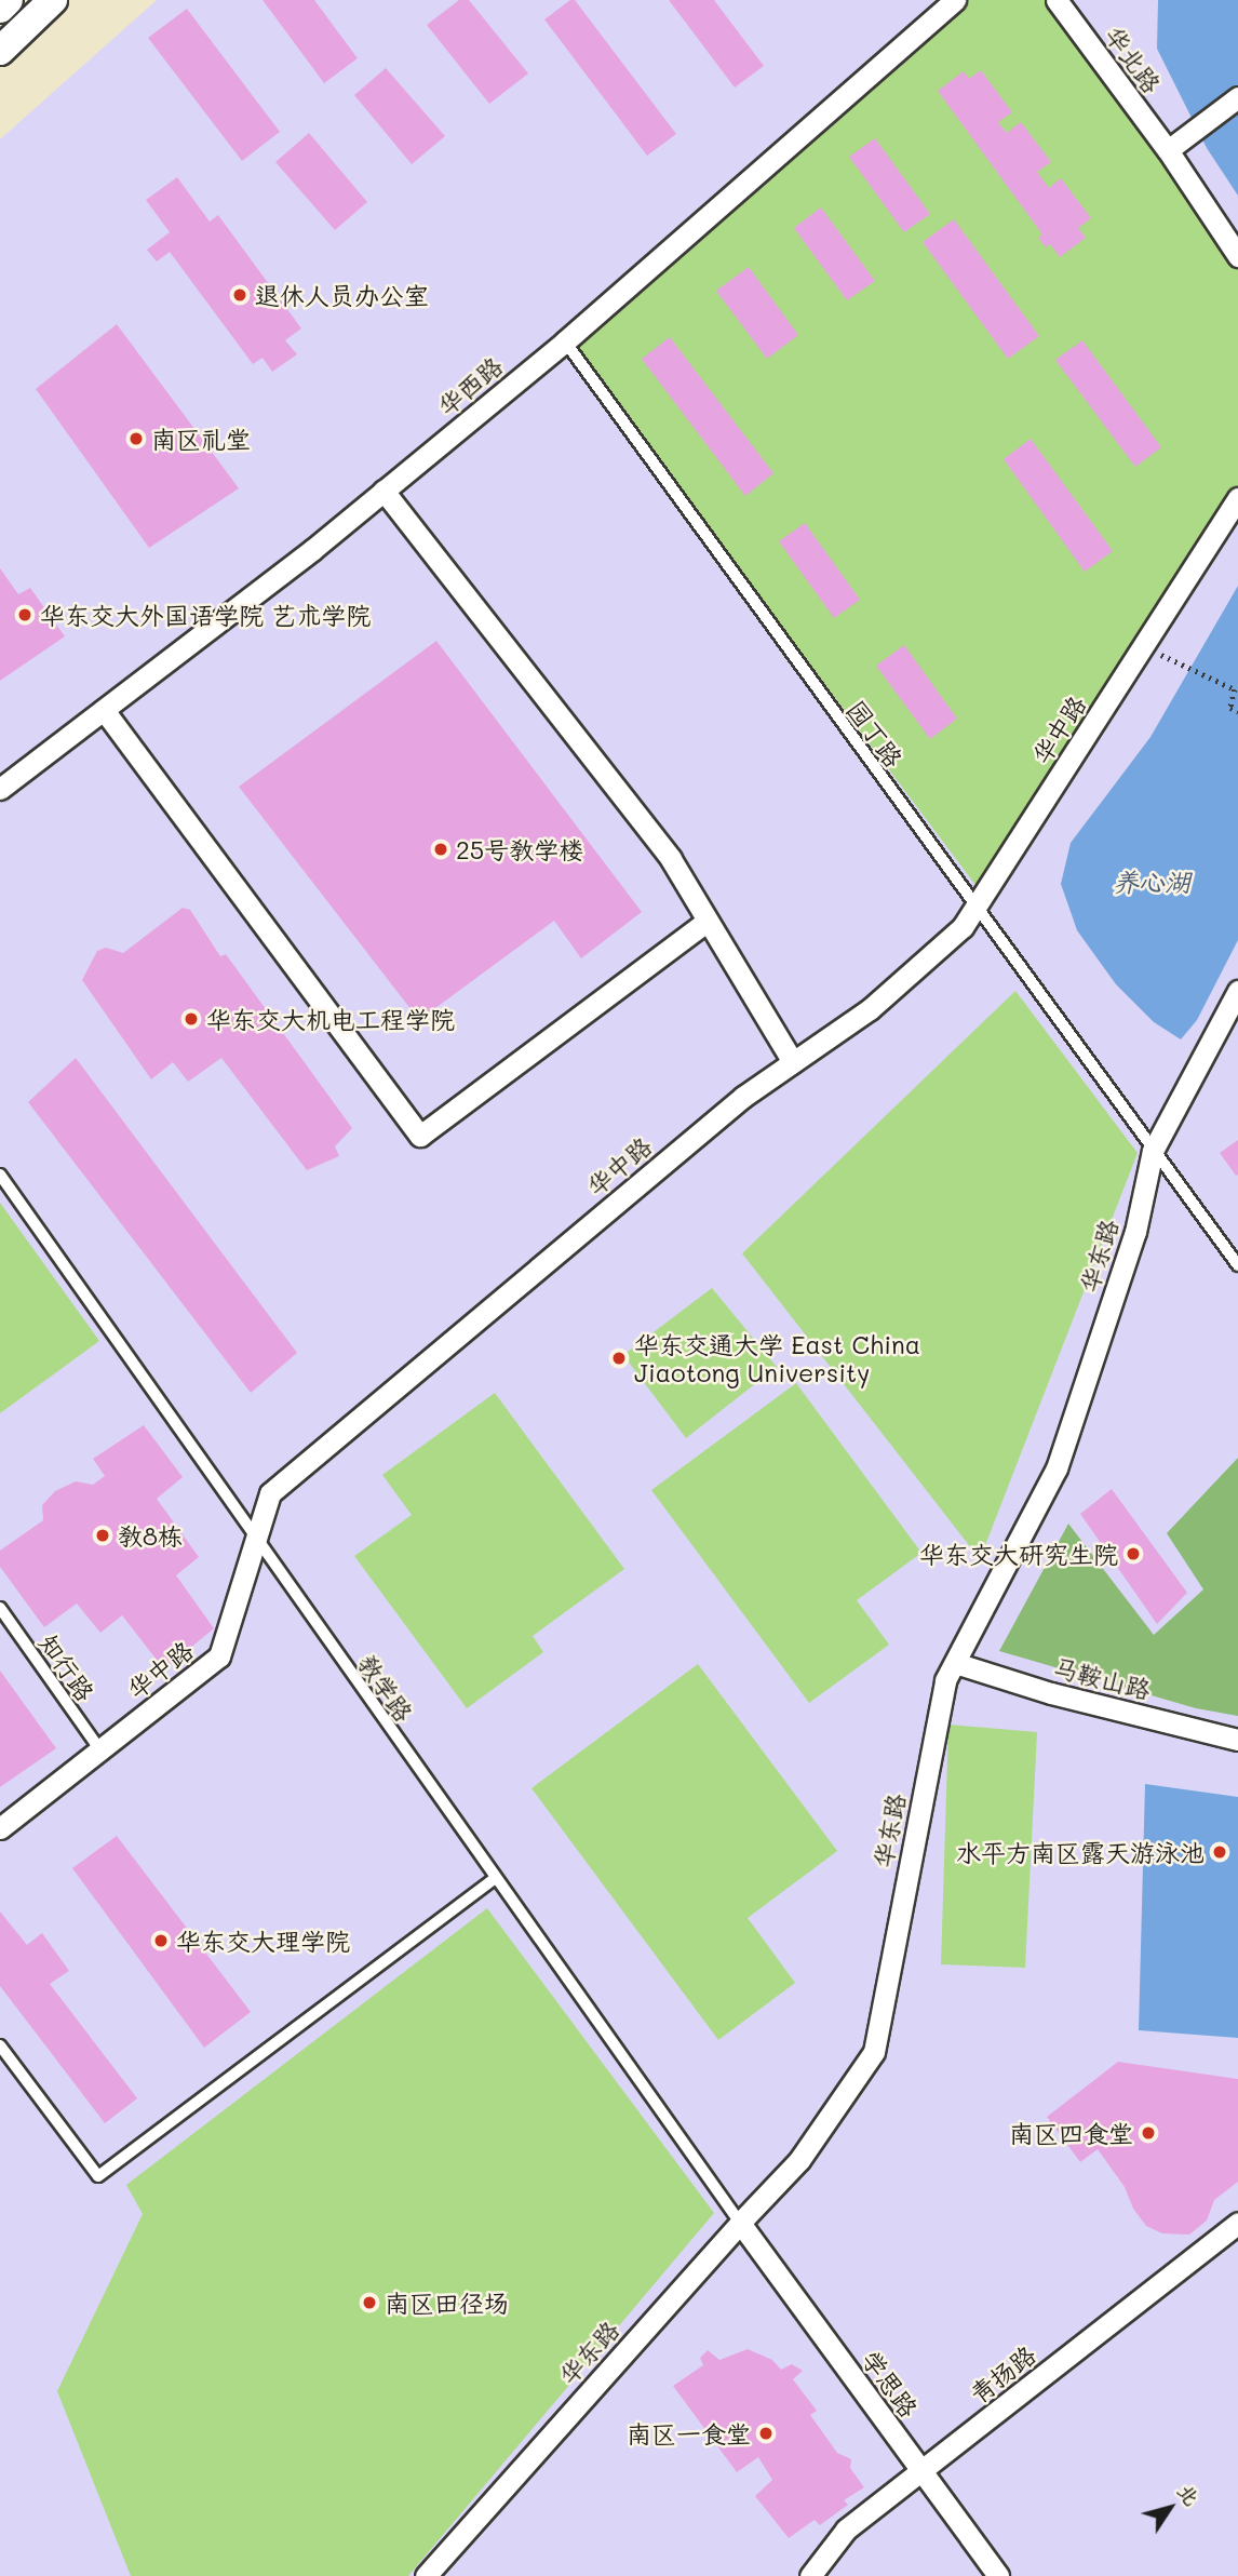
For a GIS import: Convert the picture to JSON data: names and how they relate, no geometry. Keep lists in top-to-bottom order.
{
  "streets": {
    "street": [
      "华北路",
      "华西路",
      "华中路",
      "华东路",
      "马鞍山路",
      "青扬路",
      "学思路"
    ],
    "lane": ["园丁路", "知行路", "教学路"]
  },
  "crossings": [
    ["华西路", "园丁路"],
    ["华中路", "园丁路"],
    ["华中路", "知行路"],
    ["华中路", "教学路"],
    ["园丁路", "华东路"],
    ["华东路", "马鞍山路"],
    ["华东路", "教学路"],
    ["华东路", "学思路"],
    ["教学路", "学思路"],
    ["青扬路", "学思路"]
  ],
  "water": ["养心湖"],
  "places": [
    "退休人员办公室",
    "南区礼堂",
    "华东交大外国语学院 艺术学院",
    "25号教学楼",
    "华东交大机电工程学院",
    "华东交通大学 East China Jiaotong University",
    "教8栋",
    "华东交大研究生院",
    "水平方南区露天游泳池",
    "华东交大理学院",
    "南区四食堂",
    "南区田径场",
    "南区一食堂"
  ],
  "north": "top right"
}
